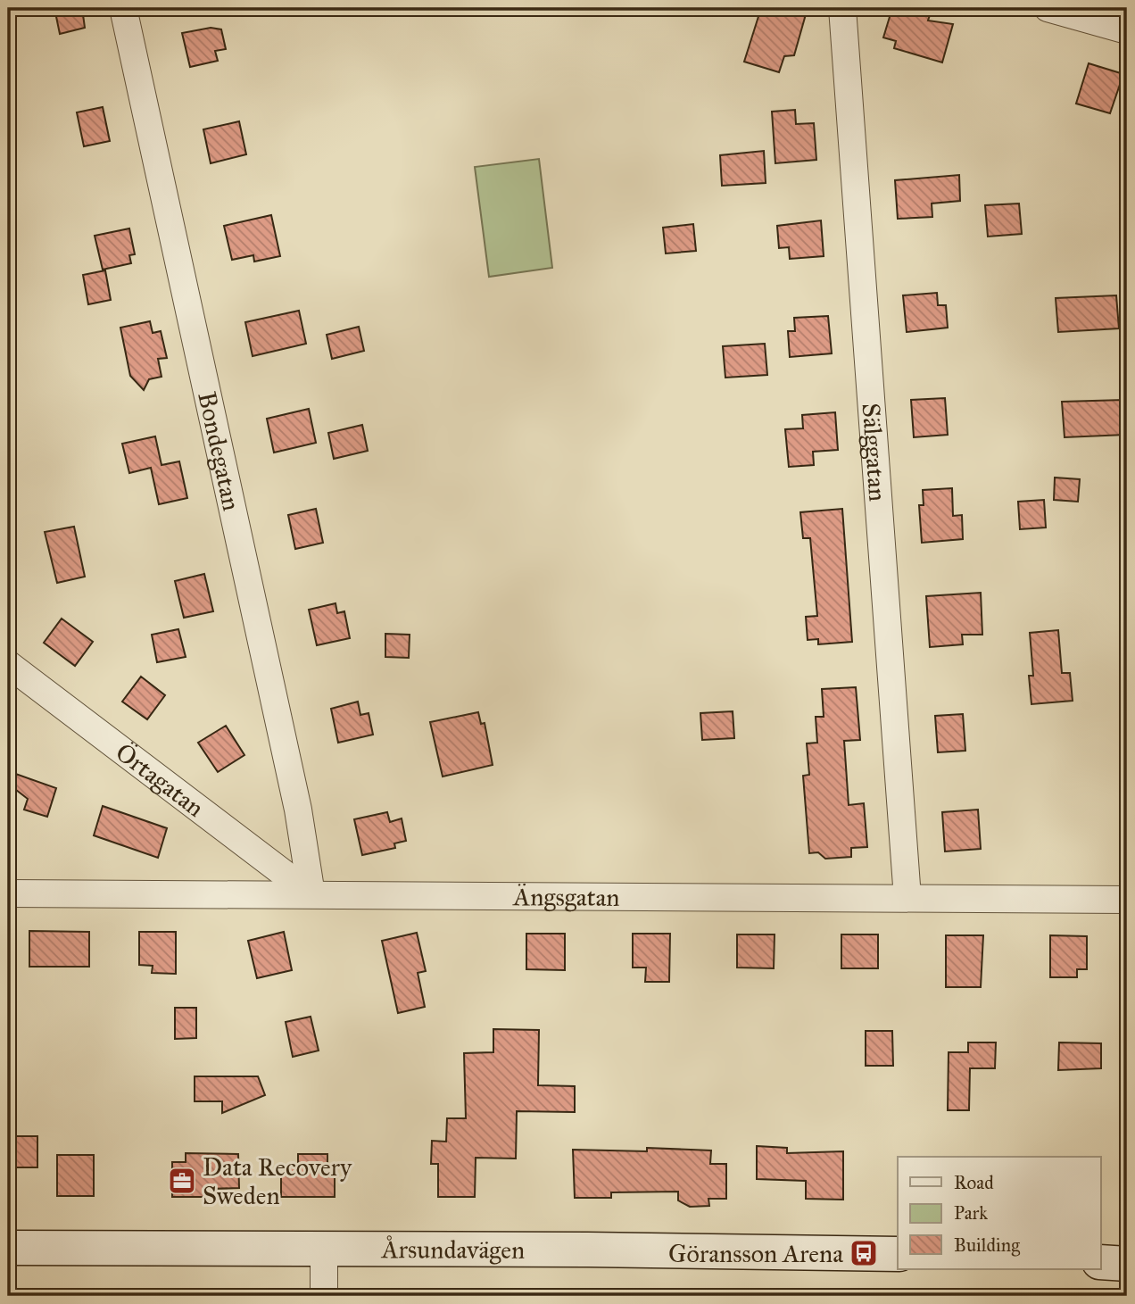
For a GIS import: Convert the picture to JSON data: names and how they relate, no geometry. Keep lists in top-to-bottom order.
{
  "streets": {
    "main road": ["Årsundavägen"],
    "street": [
      "Bondegatan",
      "Sälggatan",
      "Örtagatan",
      "Ängsgatan"
    ]
  },
  "crossings": [
    ["Bondegatan", "Örtagatan"],
    ["Bondegatan", "Ängsgatan"],
    ["Sälggatan", "Ängsgatan"],
    ["Örtagatan", "Ängsgatan"]
  ],
  "places": {
    "office": ["Data Recovery Sweden"],
    "bus stop": ["Göransson Arena"]
  },
  "legend": ["Road", "Park", "Building"]
}
